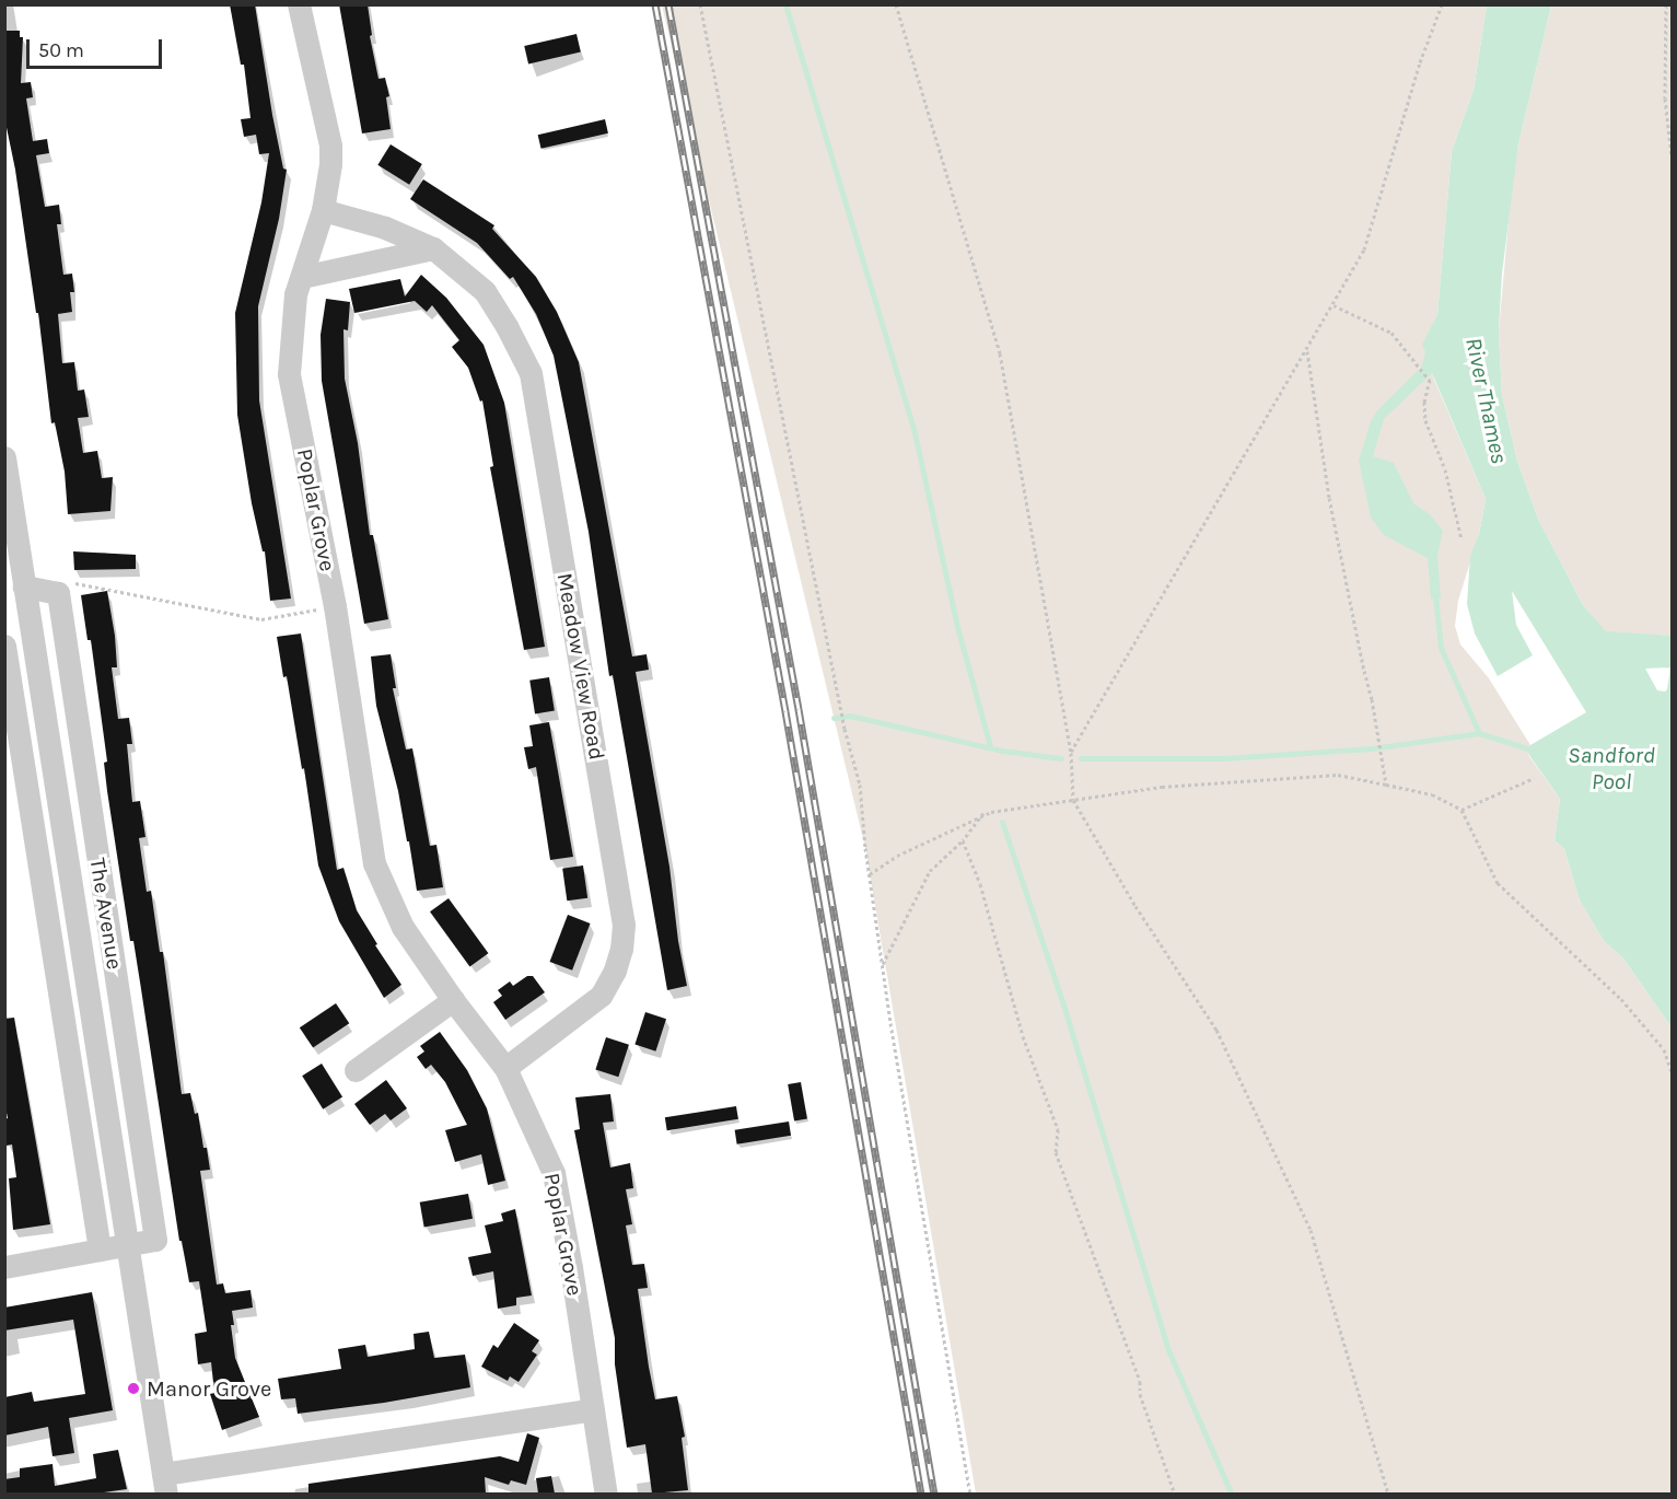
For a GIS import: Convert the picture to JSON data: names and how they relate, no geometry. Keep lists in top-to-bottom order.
{
  "streets": {
    "street": ["Poplar Grove", "Meadow View Road", "The Avenue"]
  },
  "crossings": [
    ["Poplar Grove", "Meadow View Road"]
  ],
  "water": ["River Thames", "Sandford Pool"],
  "places": ["Manor Grove"],
  "scale_bar": "50 m"
}
